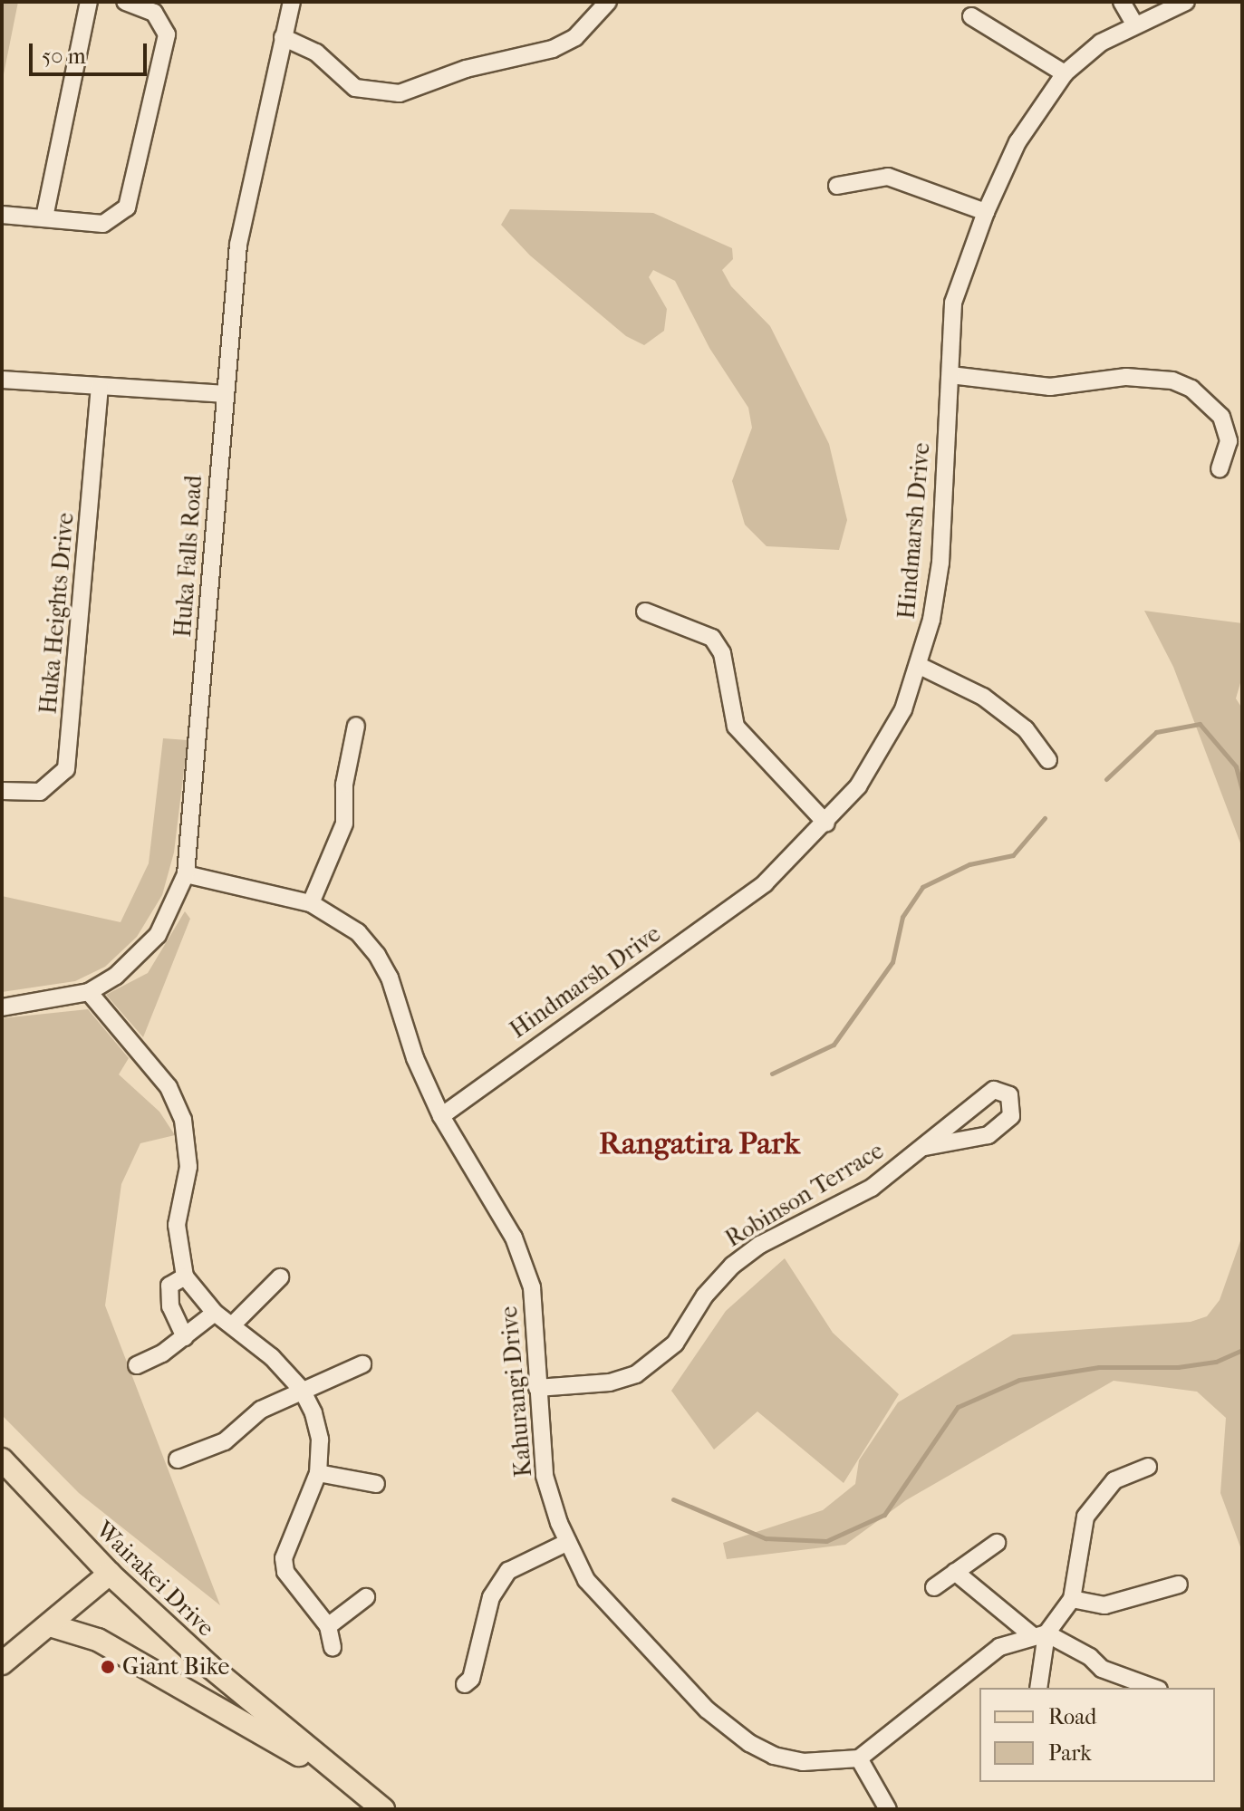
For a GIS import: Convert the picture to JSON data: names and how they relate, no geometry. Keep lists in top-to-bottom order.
{
  "streets": {
    "main road": ["Wairakei Drive"],
    "street": [
      "Hindmarsh Drive",
      "Huka Falls Road",
      "Huka Heights Drive",
      "Robinson Terrace",
      "Kahurangi Drive"
    ]
  },
  "crossings": [
    ["Hindmarsh Drive", "Kahurangi Drive"],
    ["Huka Falls Road", "Kahurangi Drive"],
    ["Robinson Terrace", "Kahurangi Drive"]
  ],
  "districts": ["Rangatira Park"],
  "places": ["Giant Bike"],
  "legend": ["Road", "Park"],
  "scale_bar": "50 m"
}
